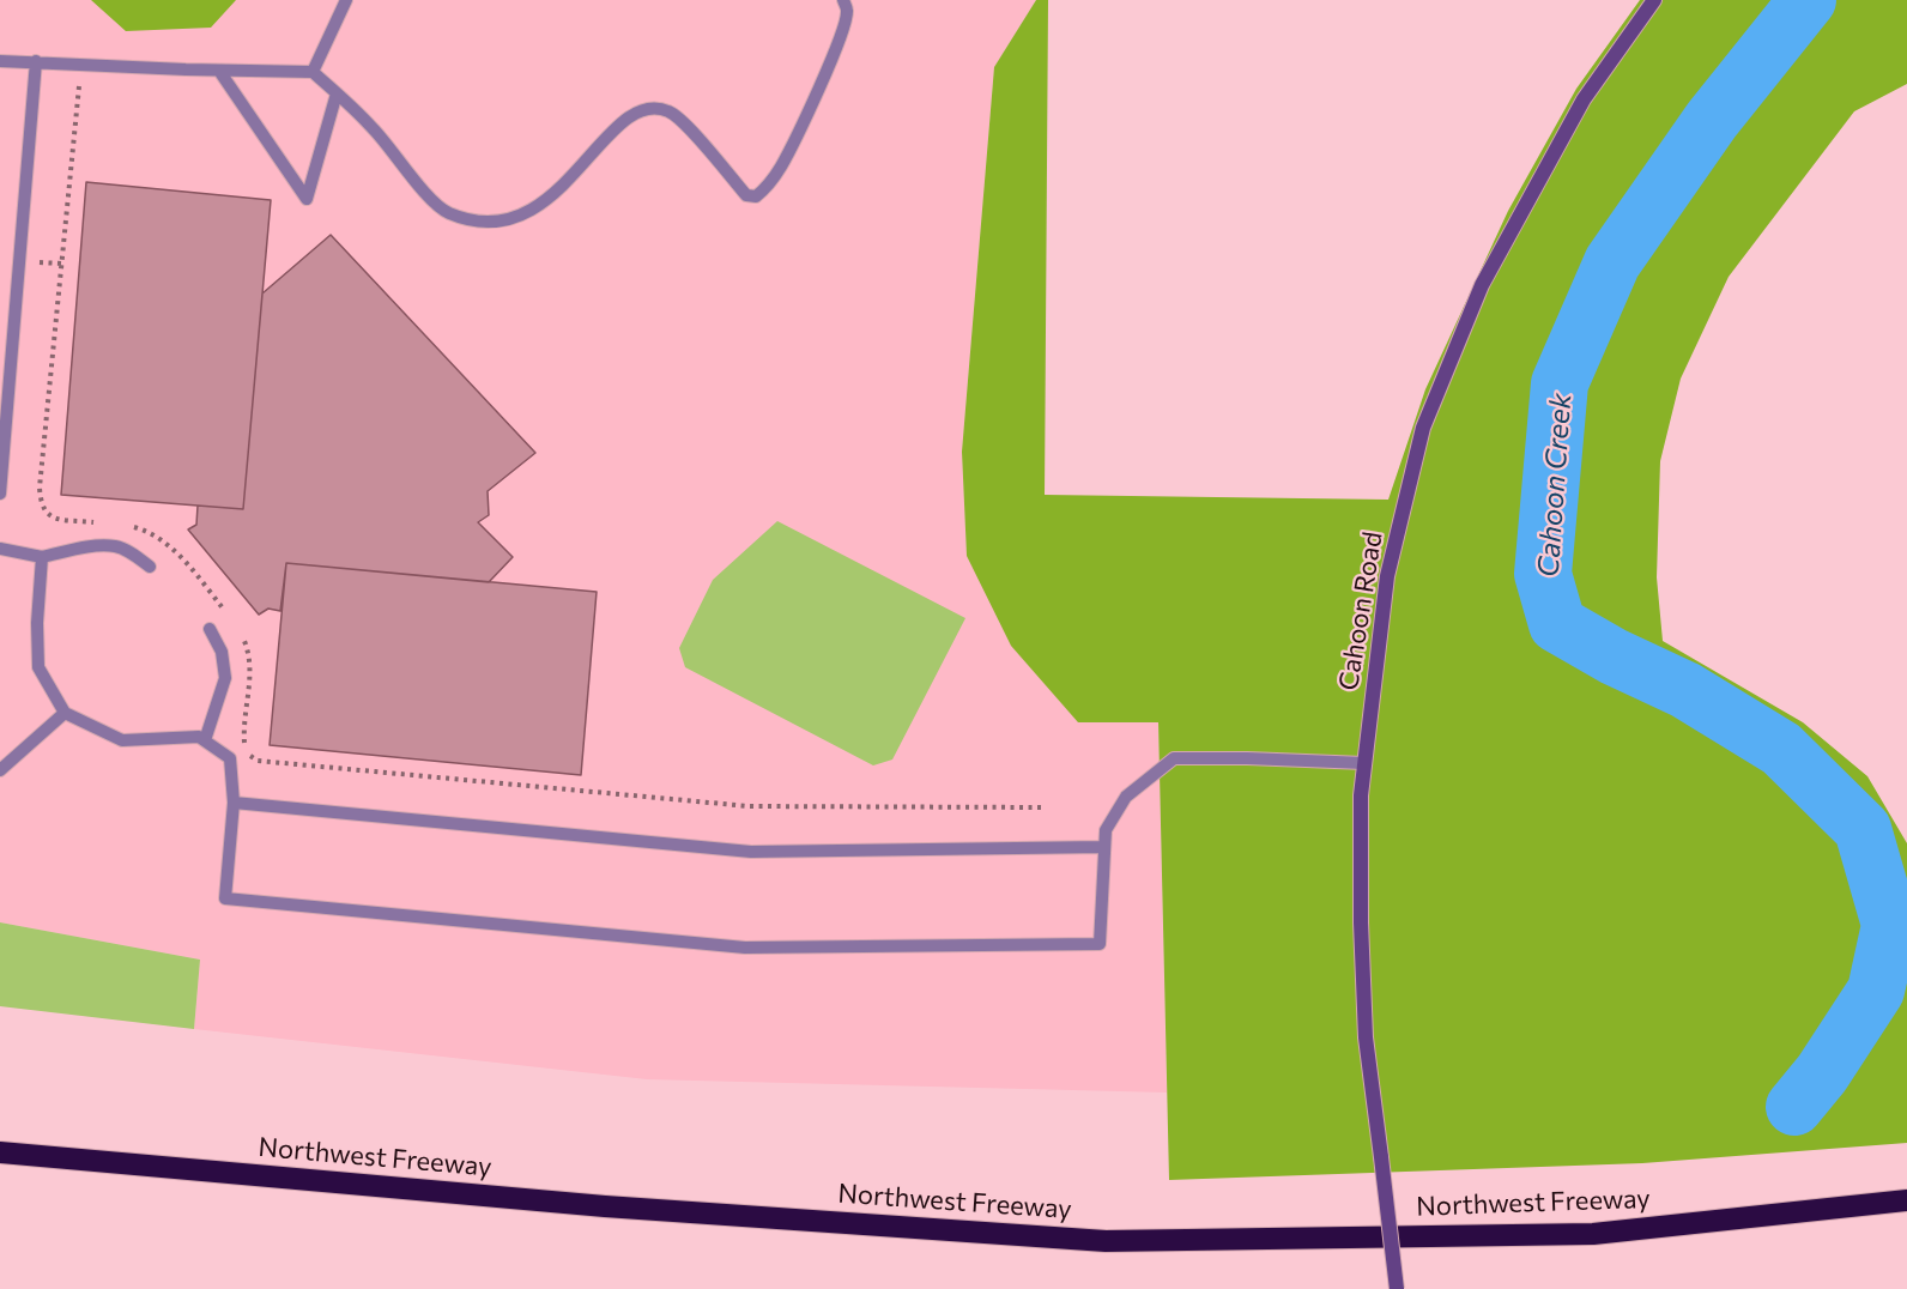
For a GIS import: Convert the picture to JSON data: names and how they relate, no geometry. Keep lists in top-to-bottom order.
{
  "streets": {
    "highway": ["Northwest Freeway"],
    "street": ["Cahoon Road"]
  },
  "water": ["Cahoon Creek"]
}
